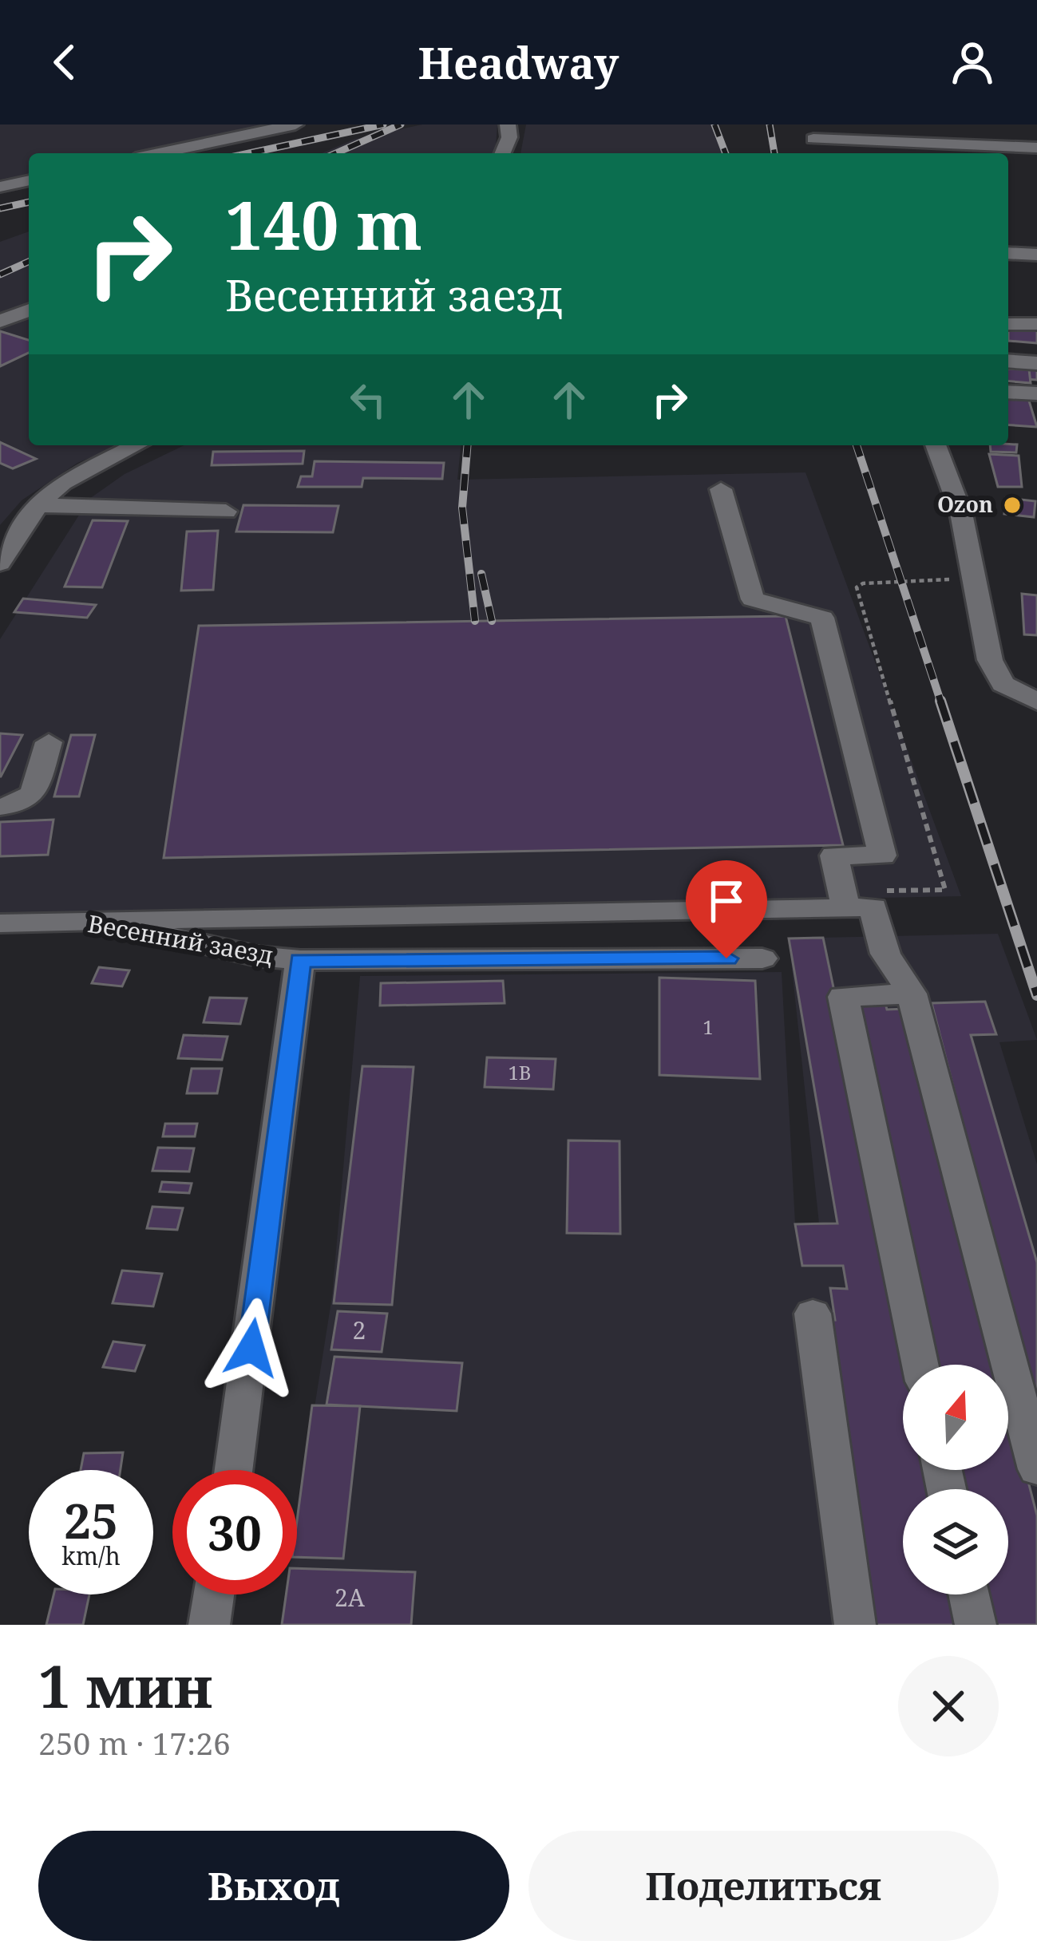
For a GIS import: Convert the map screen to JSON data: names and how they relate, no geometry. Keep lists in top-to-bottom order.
{
  "streets": {
    "street": ["Весенний заезд"]
  },
  "places": ["Ozon"],
  "house_numbers": [
    "1",
    "1В",
    "2",
    "2А"
  ],
  "north": "top",
  "page": {
    "header": "Headway",
    "turn": ["140 m", "Весенний заезд"],
    "speed": "25 km/h",
    "limit": "30",
    "heading": ["1 мин", "250 m · 17:26"],
    "buttons": ["Выход", "Поделиться"]
  }
}
